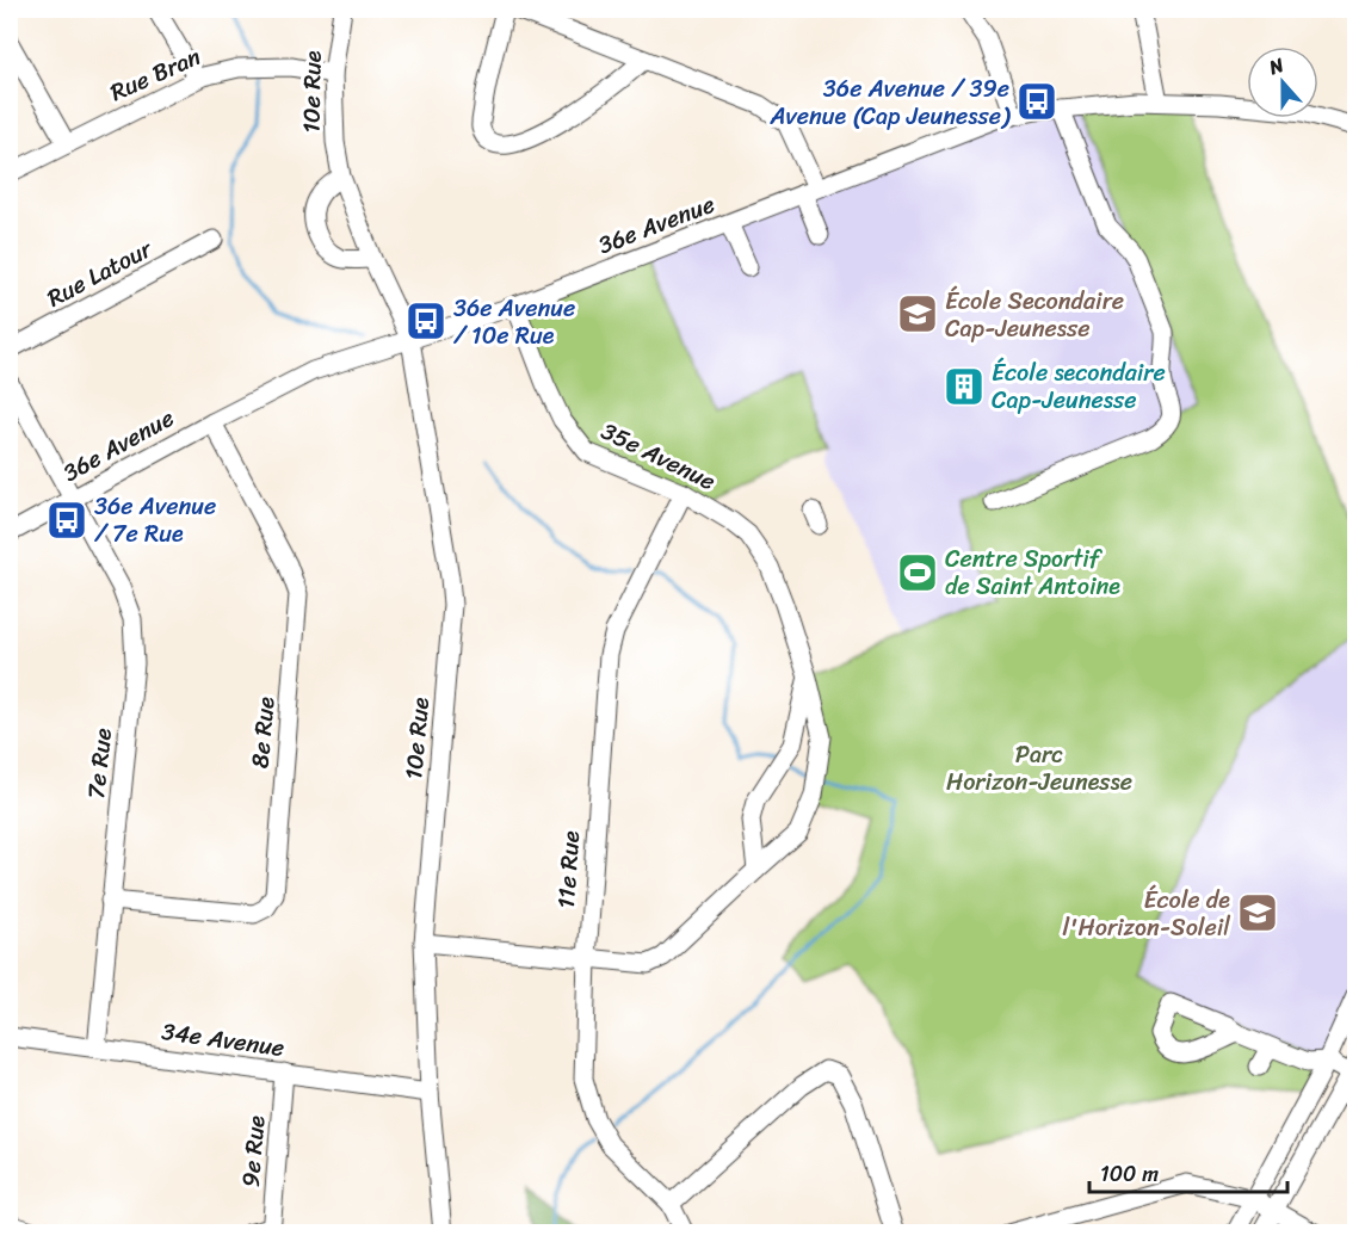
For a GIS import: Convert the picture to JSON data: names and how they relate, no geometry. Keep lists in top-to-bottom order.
{
  "streets": {
    "street": [
      "Rue Bran",
      "10e Rue",
      "36e Avenue",
      "Rue Latour",
      "35e Avenue",
      "8e Rue",
      "7e Rue",
      "11e Rue",
      "34e Avenue",
      "9e Rue"
    ]
  },
  "crossings": [
    ["Rue Bran", "10e Rue"],
    ["10e Rue", "36e Avenue"],
    ["10e Rue", "35e Avenue"],
    ["10e Rue", "34e Avenue"],
    ["36e Avenue", "35e Avenue"],
    ["36e Avenue", "8e Rue"],
    ["36e Avenue", "7e Rue"],
    ["35e Avenue", "11e Rue"],
    ["8e Rue", "7e Rue"],
    ["7e Rue", "34e Avenue"],
    ["34e Avenue", "9e Rue"]
  ],
  "parks": ["Parc Horizon-Jeunesse"],
  "places": {
    "bus stop": ["36e Avenue / 39e Avenue (Cap Jeunesse)", "36e Avenue / 10e Rue", "36e Avenue / 7e Rue"],
    "school or university": ["École Secondaire Cap-Jeunesse", "École de l'Horizon-Soleil"],
    "building": ["École secondaire Cap-Jeunesse"],
    "sports": ["Centre Sportif de Saint Antoine"]
  },
  "scale_bar": "100 m",
  "north": "top"
}
